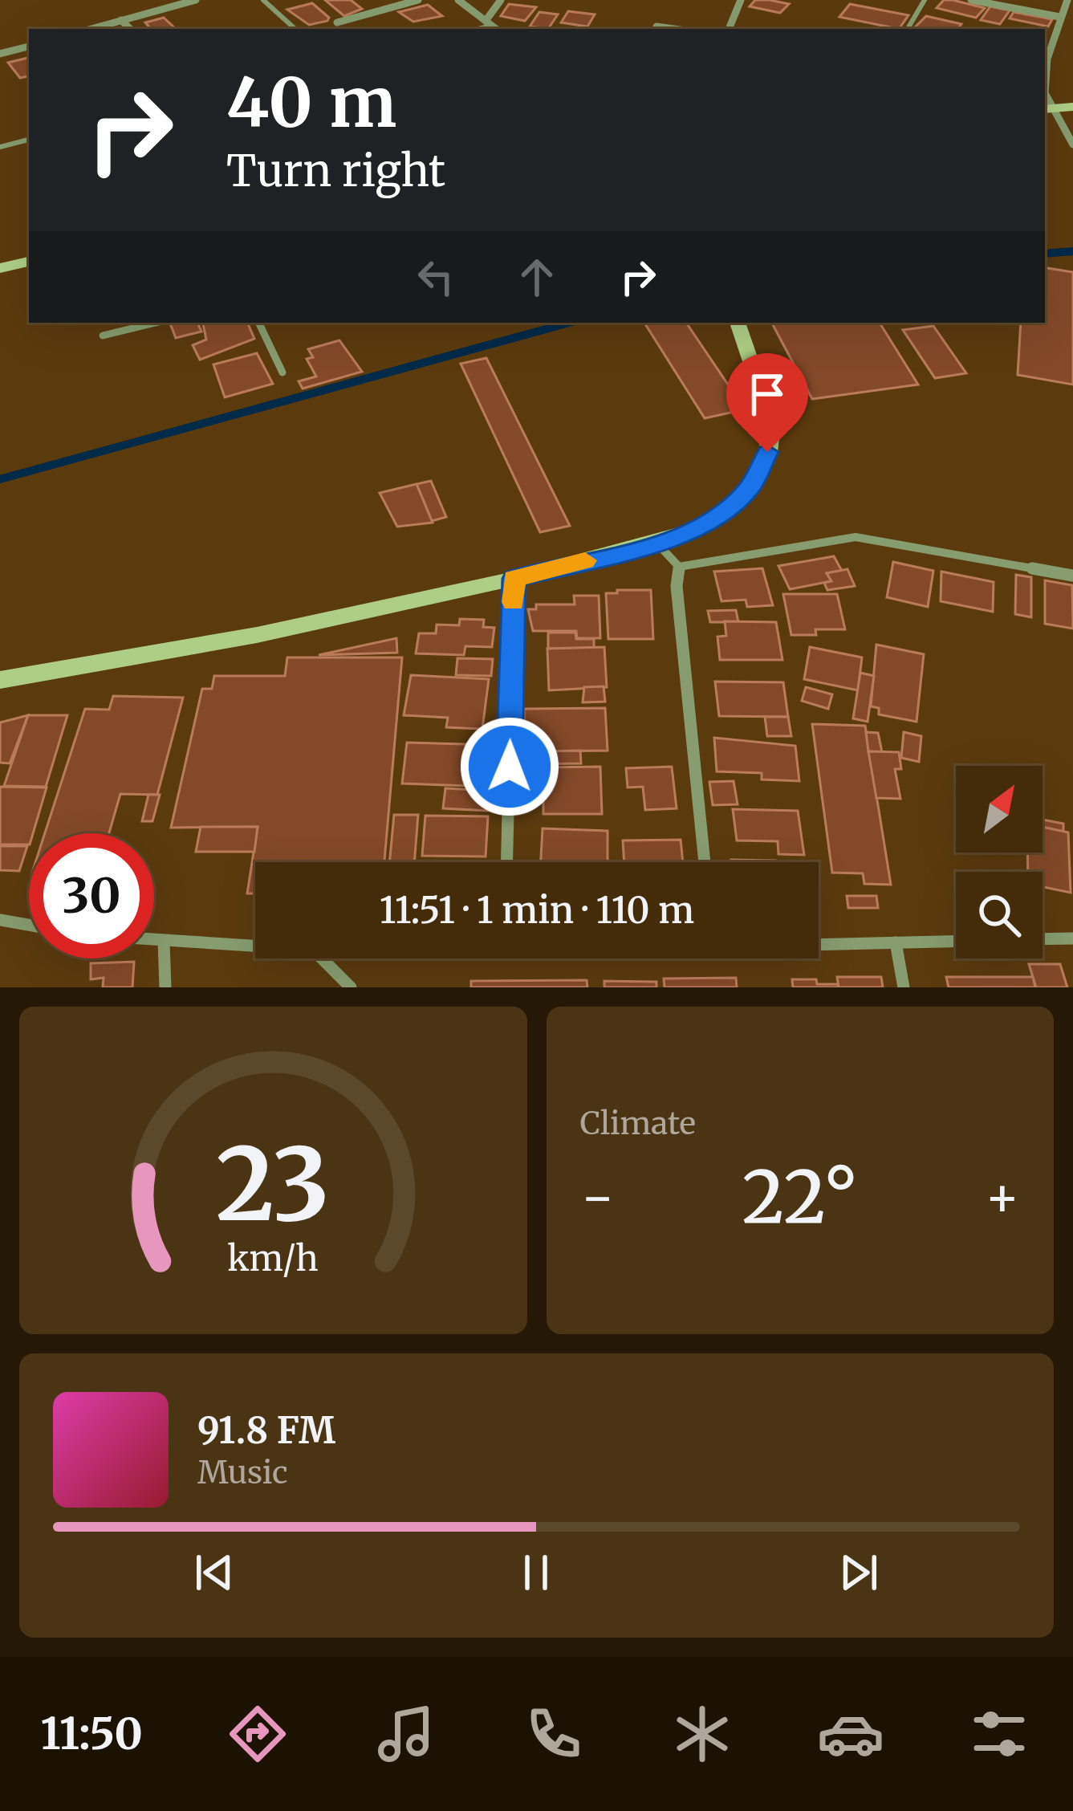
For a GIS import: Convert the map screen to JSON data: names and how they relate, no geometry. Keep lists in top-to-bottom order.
{
  "north": "top right",
  "page": {
    "turn": ["40 m", "Turn right"],
    "limit": "30",
    "trip": "11:51 · 1 min · 110 m",
    "tile": "Climate",
    "heat": ["−", "22°", "+"],
    "song": ["91.8 FM", "Music"],
    "tabs": "11:50",
    "gauge": ["23", "km/h"]
  }
}
